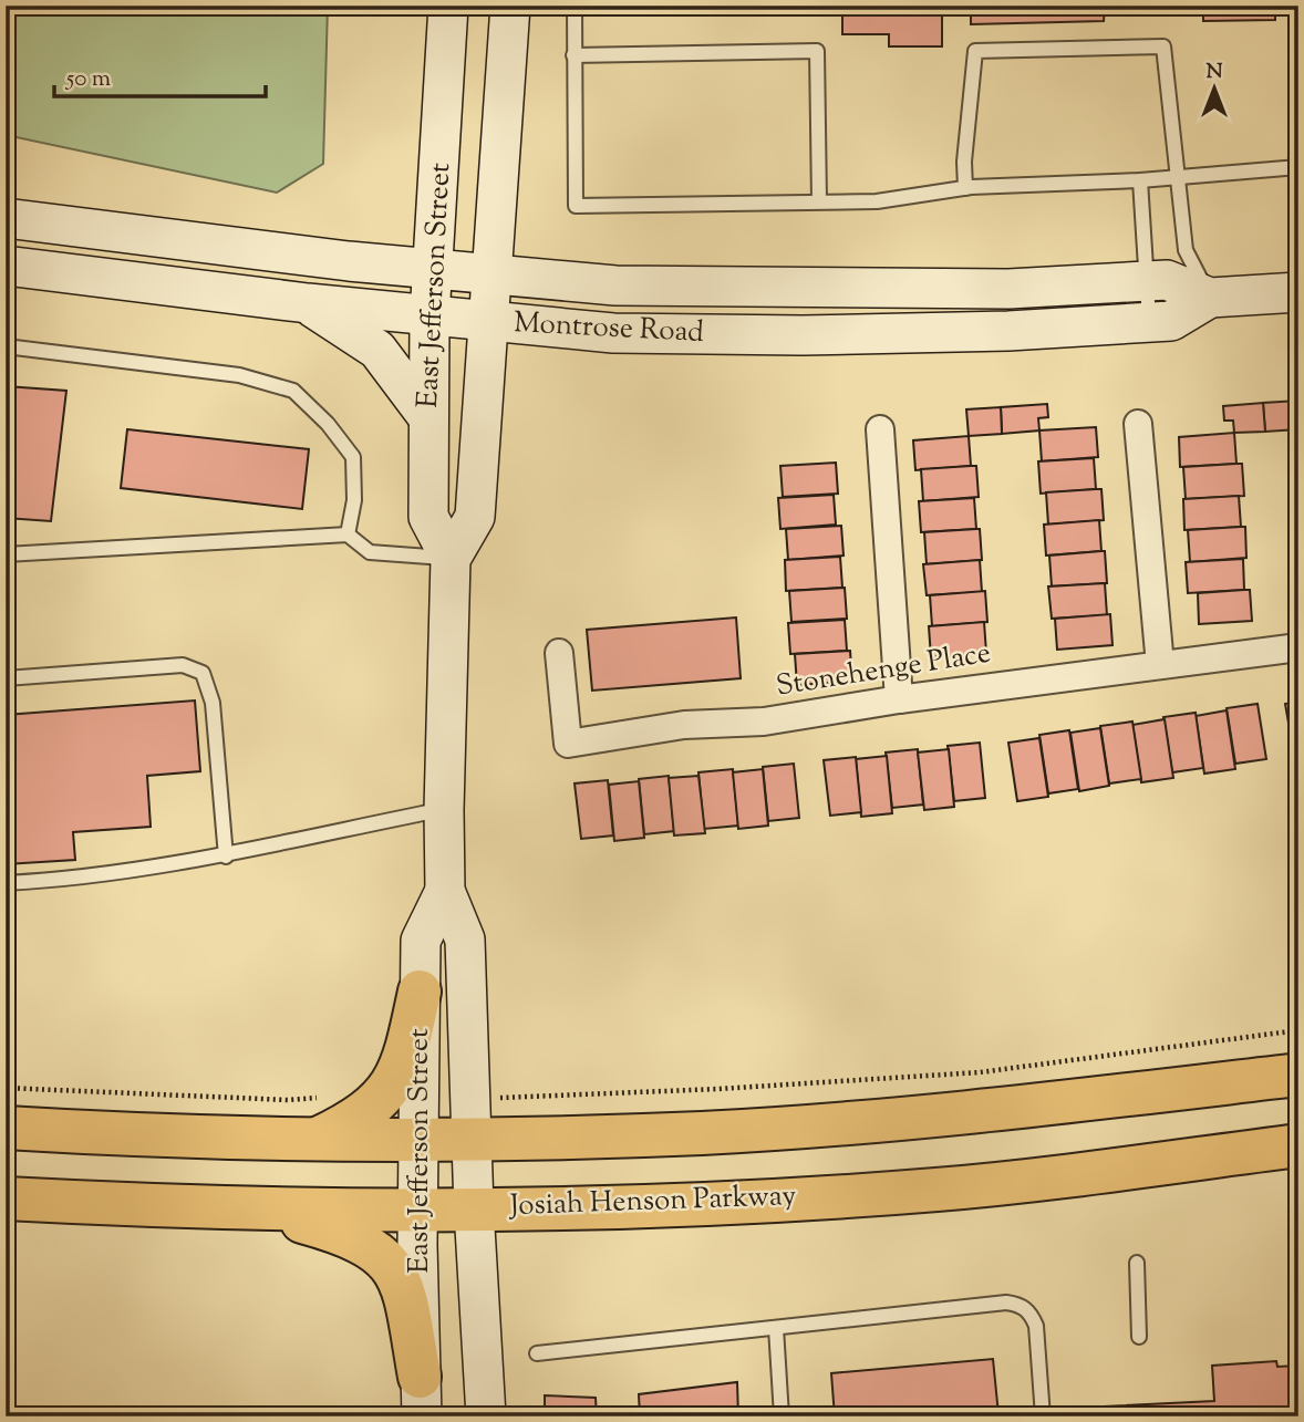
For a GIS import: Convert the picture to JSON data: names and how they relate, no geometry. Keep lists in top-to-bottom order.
{
  "streets": {
    "main road": ["Josiah Henson Parkway"],
    "street": ["East Jefferson Street", "Montrose Road", "Stonehenge Place"]
  },
  "crossings": [
    ["East Jefferson Street", "Montrose Road"],
    ["East Jefferson Street", "Josiah Henson Parkway"]
  ],
  "scale_bar": "50 m",
  "north": "top"
}
